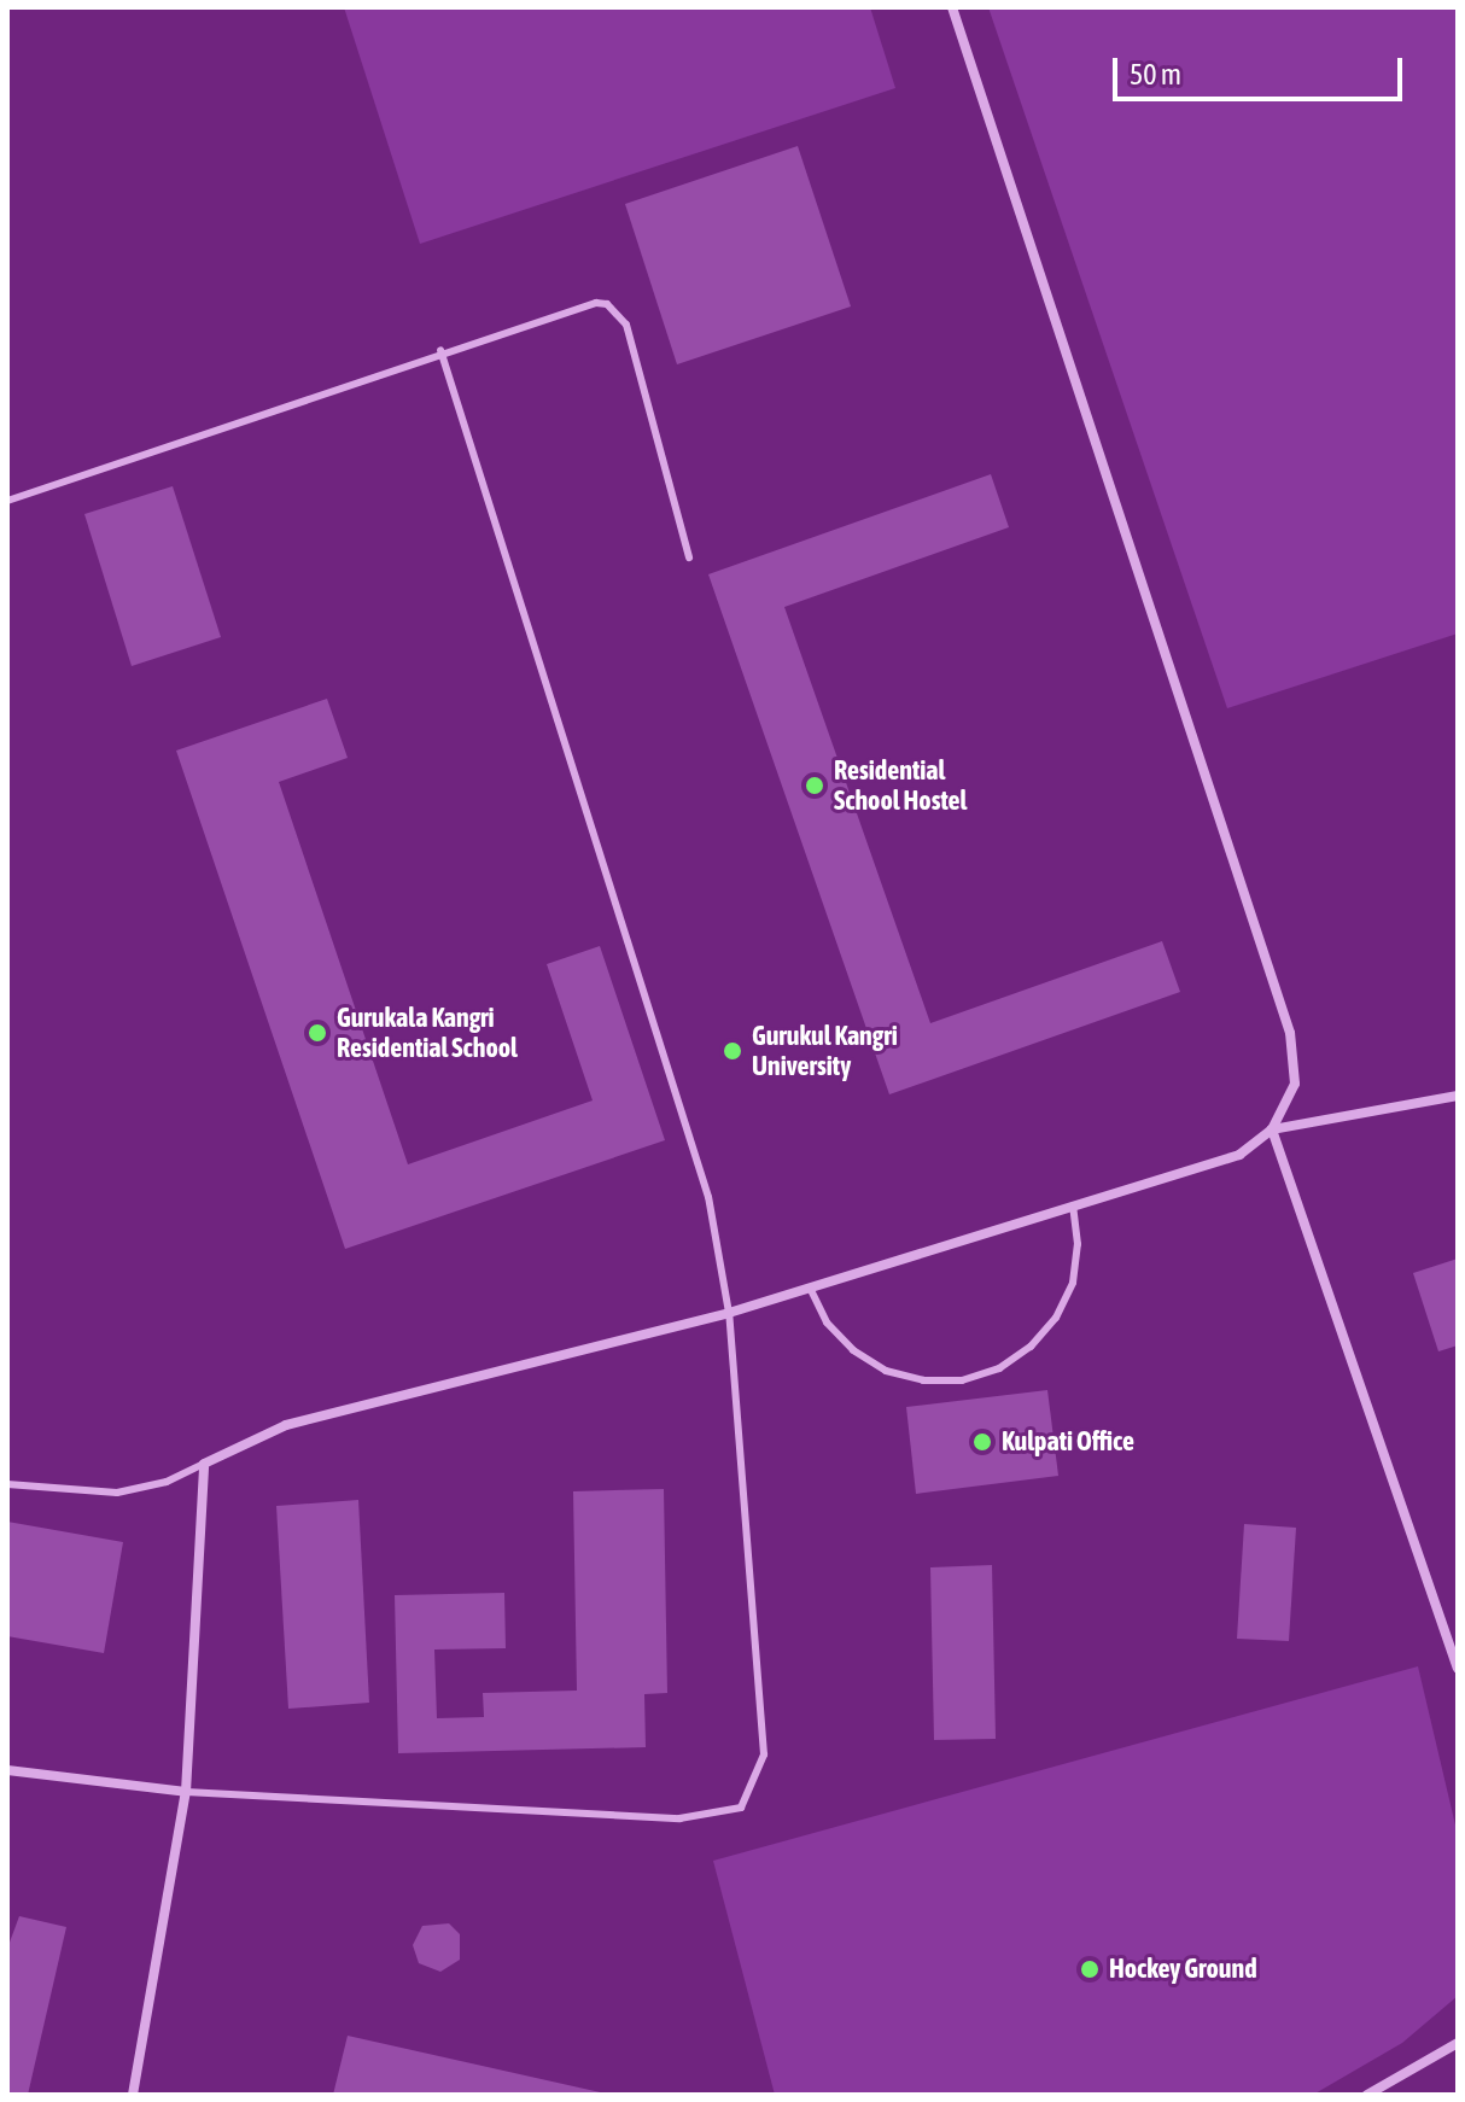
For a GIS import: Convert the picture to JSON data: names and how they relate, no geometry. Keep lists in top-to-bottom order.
{
  "places": [
    "Residential School Hostel",
    "Gurukala Kangri Residential School",
    "Gurukul Kangri University",
    "Kulpati Office",
    "Hockey Ground"
  ],
  "scale_bar": "50 m"
}
